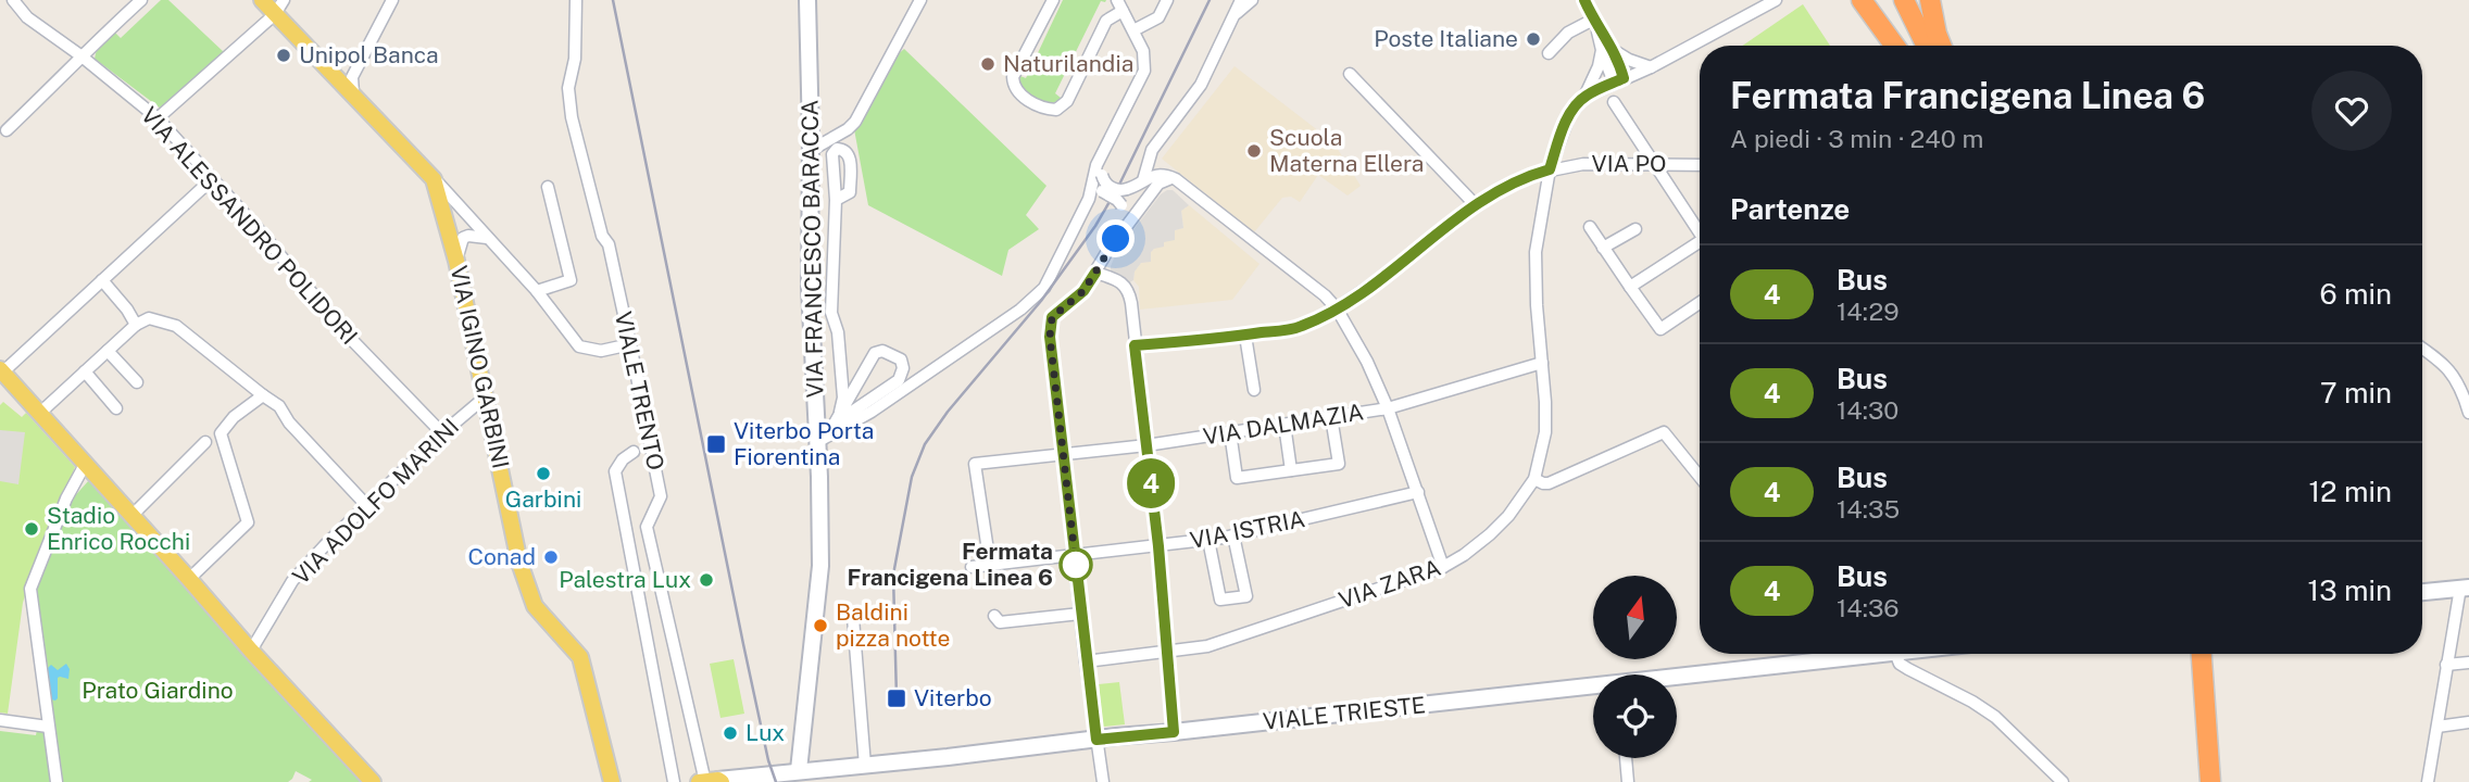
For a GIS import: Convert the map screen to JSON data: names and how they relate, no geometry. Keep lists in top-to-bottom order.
{
  "streets": {
    "main road": ["VIA FRANCESCO BARACCA", "VIA IGINO GARBINI", "VIALE TRIESTE"],
    "street": [
      "VIA PO",
      "VIA ALESSANDRO POLIDORI",
      "VIALE TRENTO",
      "VIA DALMAZIA",
      "VIA ADOLFO MARINI",
      "VIA ISTRIA",
      "VIA ZARA"
    ]
  },
  "crossings": [
    ["VIA PO", "VIA ZARA"],
    ["VIA ALESSANDRO POLIDORI", "VIA ADOLFO MARINI"],
    ["VIA FRANCESCO BARACCA", "VIALE TRIESTE"],
    ["VIA IGINO GARBINI", "VIA ADOLFO MARINI"],
    ["VIALE TRENTO", "VIALE TRIESTE"],
    ["VIA DALMAZIA", "VIA ISTRIA"],
    ["VIA DALMAZIA", "VIA ZARA"]
  ],
  "parks": ["Prato Giardino"],
  "places": {
    "other": [
      "Poste Italiane",
      "Unipol Banca",
      "Naturilandia",
      "Scuola Materna Ellera",
      "Garbini",
      "Stadio Enrico Rocchi",
      "Conad",
      "Fermata Francigena Linea 6",
      "Palestra Lux",
      "Baldini pizza notte",
      "Lux"
    ],
    "transit": ["Viterbo Porta Fiorentina", "Viterbo"]
  },
  "lines": ["bus line 4"],
  "north": "top",
  "page": {
    "on_map": "4",
    "heading": [
      ["Fermata Francigena Linea 6", "A piedi · 3 min · 240 m"],
      "Partenze"
    ],
    "list": [
      {
        "mark": "4",
        "name": "Bus",
        "note": "14:29",
        "value": "6 min"
      },
      {
        "mark": "4",
        "name": "Bus",
        "note": "14:30",
        "value": "7 min"
      },
      {
        "mark": "4",
        "name": "Bus",
        "note": "14:35",
        "value": "12 min"
      },
      {
        "mark": "4",
        "name": "Bus",
        "note": "14:36",
        "value": "13 min"
      }
    ]
  }
}
